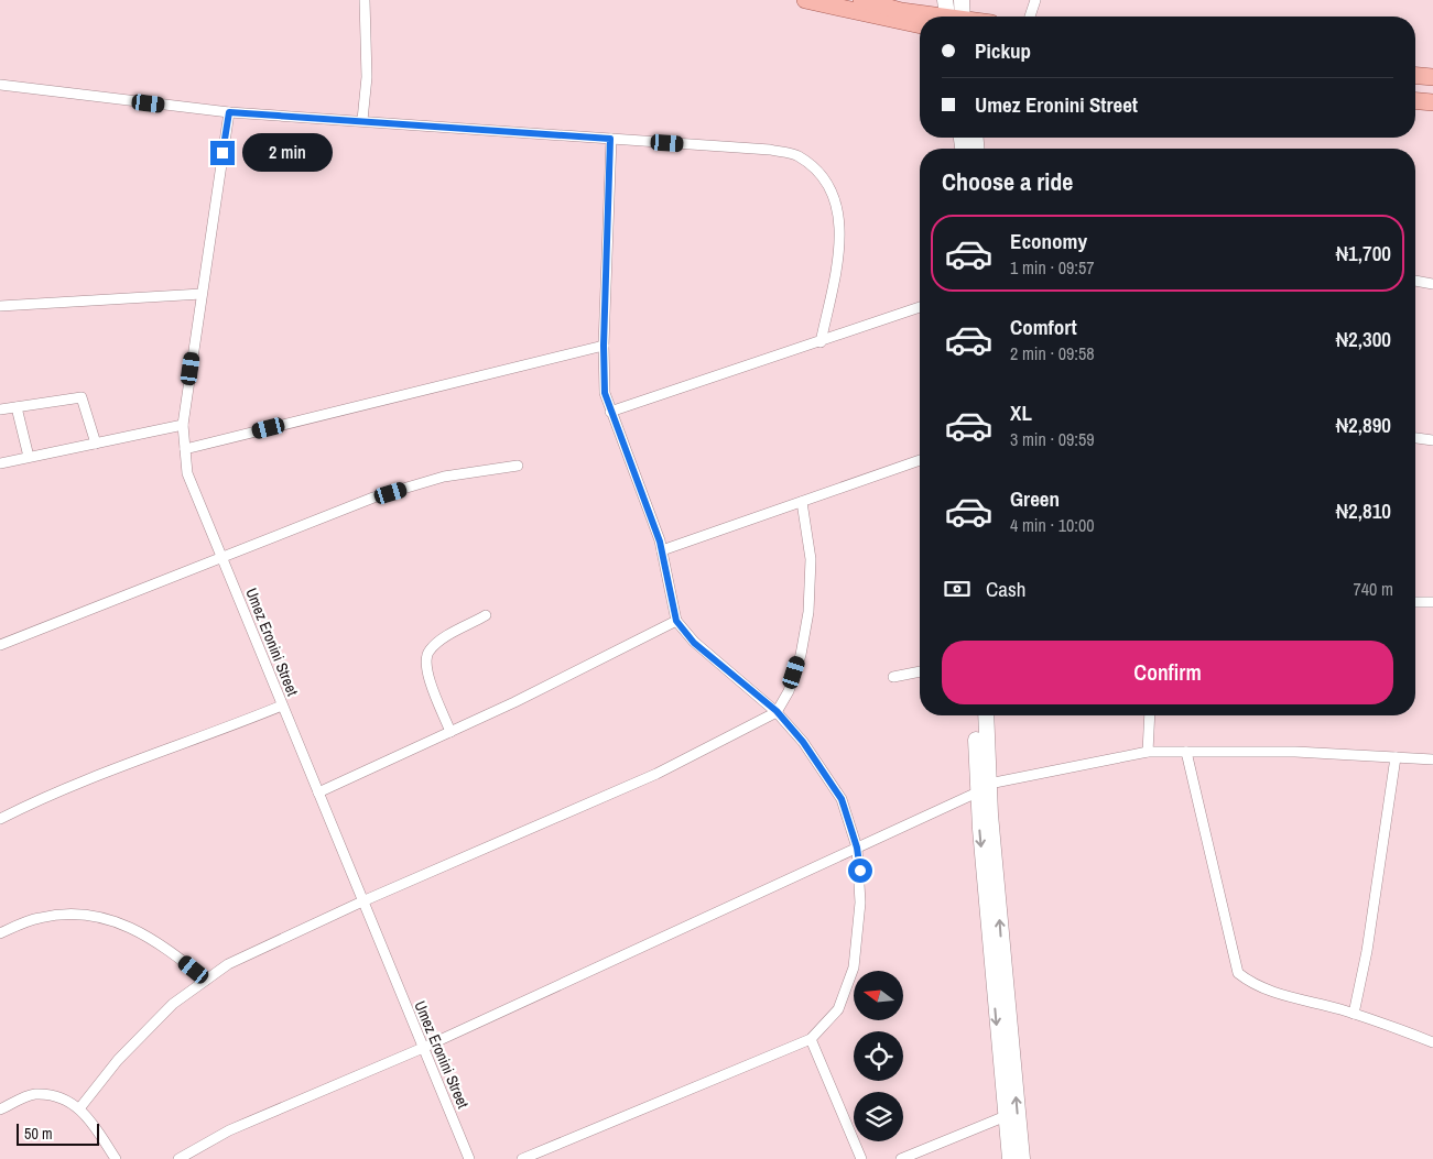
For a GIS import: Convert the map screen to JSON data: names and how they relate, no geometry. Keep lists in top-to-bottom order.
{
  "streets": {
    "street": ["Umez Eronini Street"]
  },
  "scale_bar": "50 m",
  "north": "left",
  "page": {
    "banner": ["Pickup", "Umez Eronini Street"],
    "bubble": "2 min",
    "heading": "Choose a ride",
    "list": [
      {
        "name": "Economy",
        "note": "1 min · 09:57",
        "value": "₦1,700"
      },
      {
        "name": "Comfort",
        "note": "2 min · 09:58",
        "value": "₦2,300"
      },
      {
        "name": "XL",
        "note": "3 min · 09:59",
        "value": "₦2,890"
      },
      {
        "name": "Green",
        "note": "4 min · 10:00",
        "value": "₦2,810"
      }
    ],
    "pay": ["Cash", "740 m"],
    "buttons": "Confirm",
    "scale": "50 m"
  }
}
